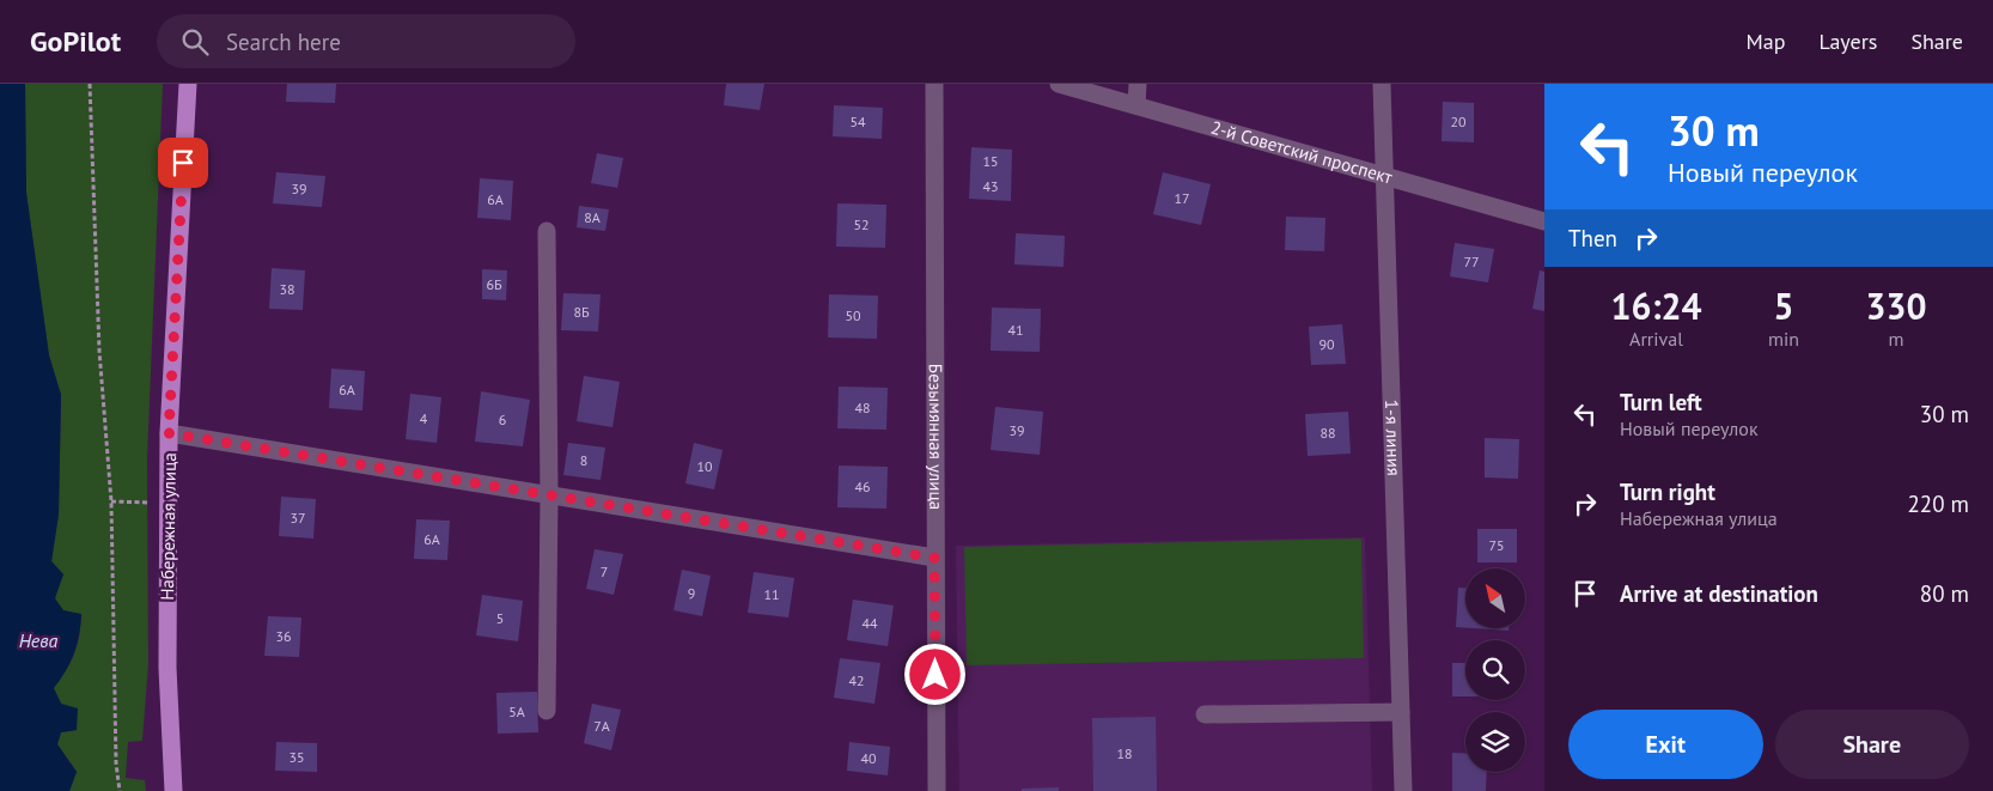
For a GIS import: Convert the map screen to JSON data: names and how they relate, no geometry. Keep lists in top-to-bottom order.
{
  "streets": {
    "main road": ["Набережная улица"],
    "street": ["2-й Советский проспект", "1-я линия", "Безымянная улица"]
  },
  "crossings": [
    ["2-й Советский проспект", "1-я линия"]
  ],
  "water": ["Нева"],
  "house_numbers": [
    "54",
    "20",
    "15",
    "43",
    "39",
    "17",
    "6А",
    "8А",
    "52",
    "77",
    "6Б",
    "38",
    "8Б",
    "50",
    "41",
    "90",
    "6А",
    "48",
    "4",
    "6",
    "39",
    "88",
    "8",
    "10",
    "46",
    "37",
    "6А",
    "75",
    "7",
    "9",
    "11",
    "5",
    "44",
    "36",
    "42",
    "5А",
    "7А",
    "18",
    "35",
    "40"
  ],
  "north": "top left",
  "page": {
    "header": "GoPilot",
    "search": "Search here",
    "nav": ["Map", "Layers", "Share"],
    "turn": ["30 m", "Новый переулок"],
    "then": "Then",
    "eta": [
      "16:24",
      "Arrival",
      "5",
      "min",
      "330",
      "m"
    ],
    "list": [
      {
        "name": "Turn left",
        "note": "Новый переулок",
        "value": "30 m"
      },
      {
        "name": "Turn right",
        "note": "Набережная улица",
        "value": "220 m"
      },
      {
        "name": "Arrive at destination",
        "value": "80 m"
      }
    ],
    "buttons": ["Exit", "Share"]
  }
}
